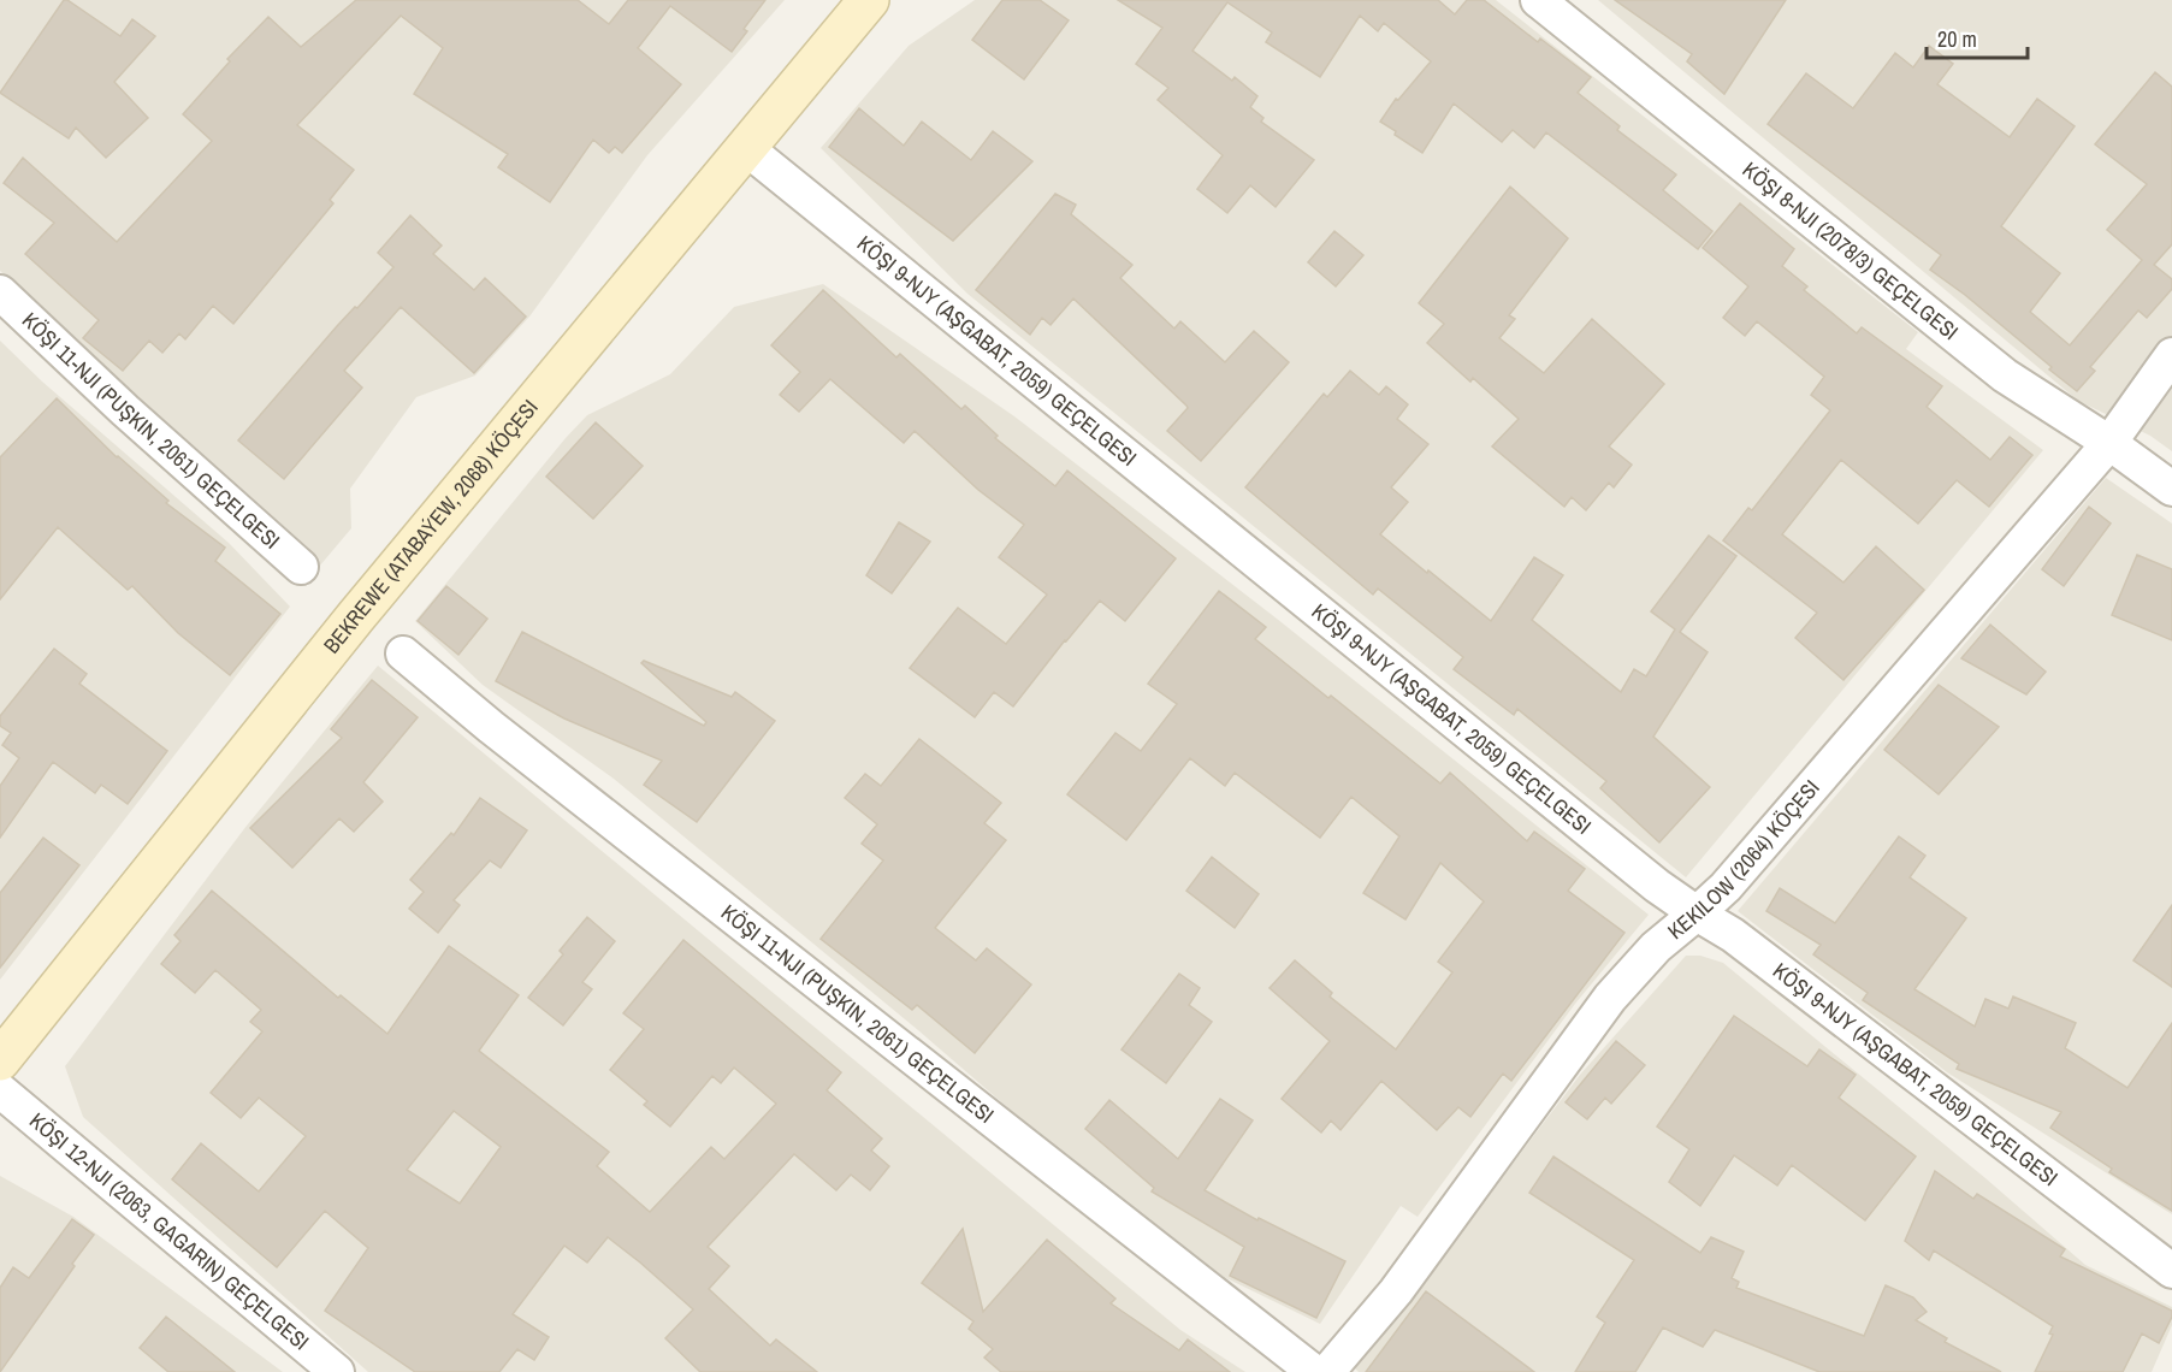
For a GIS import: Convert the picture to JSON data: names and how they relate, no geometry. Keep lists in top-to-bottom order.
{
  "streets": {
    "main road": ["BEKREWE (ATABAÝEW, 2068) KÖÇESI"],
    "street": [
      "KÖŞI 8-NJI (2078/3) GEÇELGESI",
      "KÖŞI 9-NJY (AŞGABAT, 2059) GEÇELGESI",
      "KÖŞI 11-NJI (PUŞKIN, 2061) GEÇELGESI",
      "KEKILOW (2064) KÖÇESI",
      "KÖŞI 12-NJI (2063, GAGARIN) GEÇELGESI"
    ]
  },
  "crossings": [
    ["KÖŞI 8-NJI (2078/3) GEÇELGESI", "KEKILOW (2064) KÖÇESI"],
    ["KÖŞI 9-NJY (AŞGABAT, 2059) GEÇELGESI", "BEKREWE (ATABAÝEW, 2068) KÖÇESI"],
    ["KÖŞI 9-NJY (AŞGABAT, 2059) GEÇELGESI", "KEKILOW (2064) KÖÇESI"]
  ],
  "scale_bar": "20 m"
}
